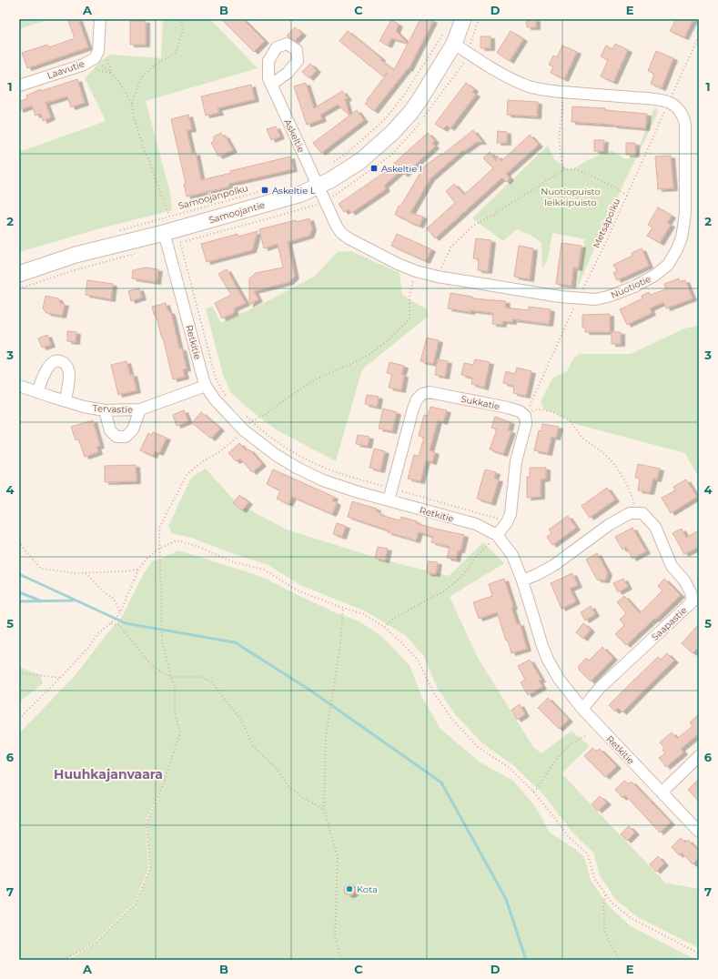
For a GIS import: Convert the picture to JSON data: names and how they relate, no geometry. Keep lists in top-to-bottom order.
{
  "streets": {
    "street": [
      "Laavutie",
      "Askeltie",
      "Samoojantie",
      "Nuotiotie",
      "Retkitie",
      "Sukkatie",
      "Tervastie",
      "Saapastie"
    ],
    "path": ["Samoojanpolku", "Metsäpolku"]
  },
  "crossings": [
    ["Askeltie", "Samoojantie"],
    ["Askeltie", "Nuotiotie"],
    ["Samoojantie", "Nuotiotie"],
    ["Samoojantie", "Retkitie"],
    ["Metsäpolku", "Nuotiotie"],
    ["Metsäpolku", "Sukkatie"],
    ["Retkitie", "Sukkatie"],
    ["Retkitie", "Tervastie"],
    ["Retkitie", "Saapastie"]
  ],
  "districts": ["Huuhkajanvaara"],
  "parks": ["Nuotiopuisto leikkipuisto"],
  "places": {
    "transit": ["Askeltie I", "Askeltie L"],
    "other": ["Kota"]
  },
  "grid": {
    "columns": [
      "A",
      "B",
      "C",
      "D",
      "E"
    ],
    "rows": [
      "1",
      "2",
      "3",
      "4",
      "5",
      "6",
      "7"
    ]
  }
}
